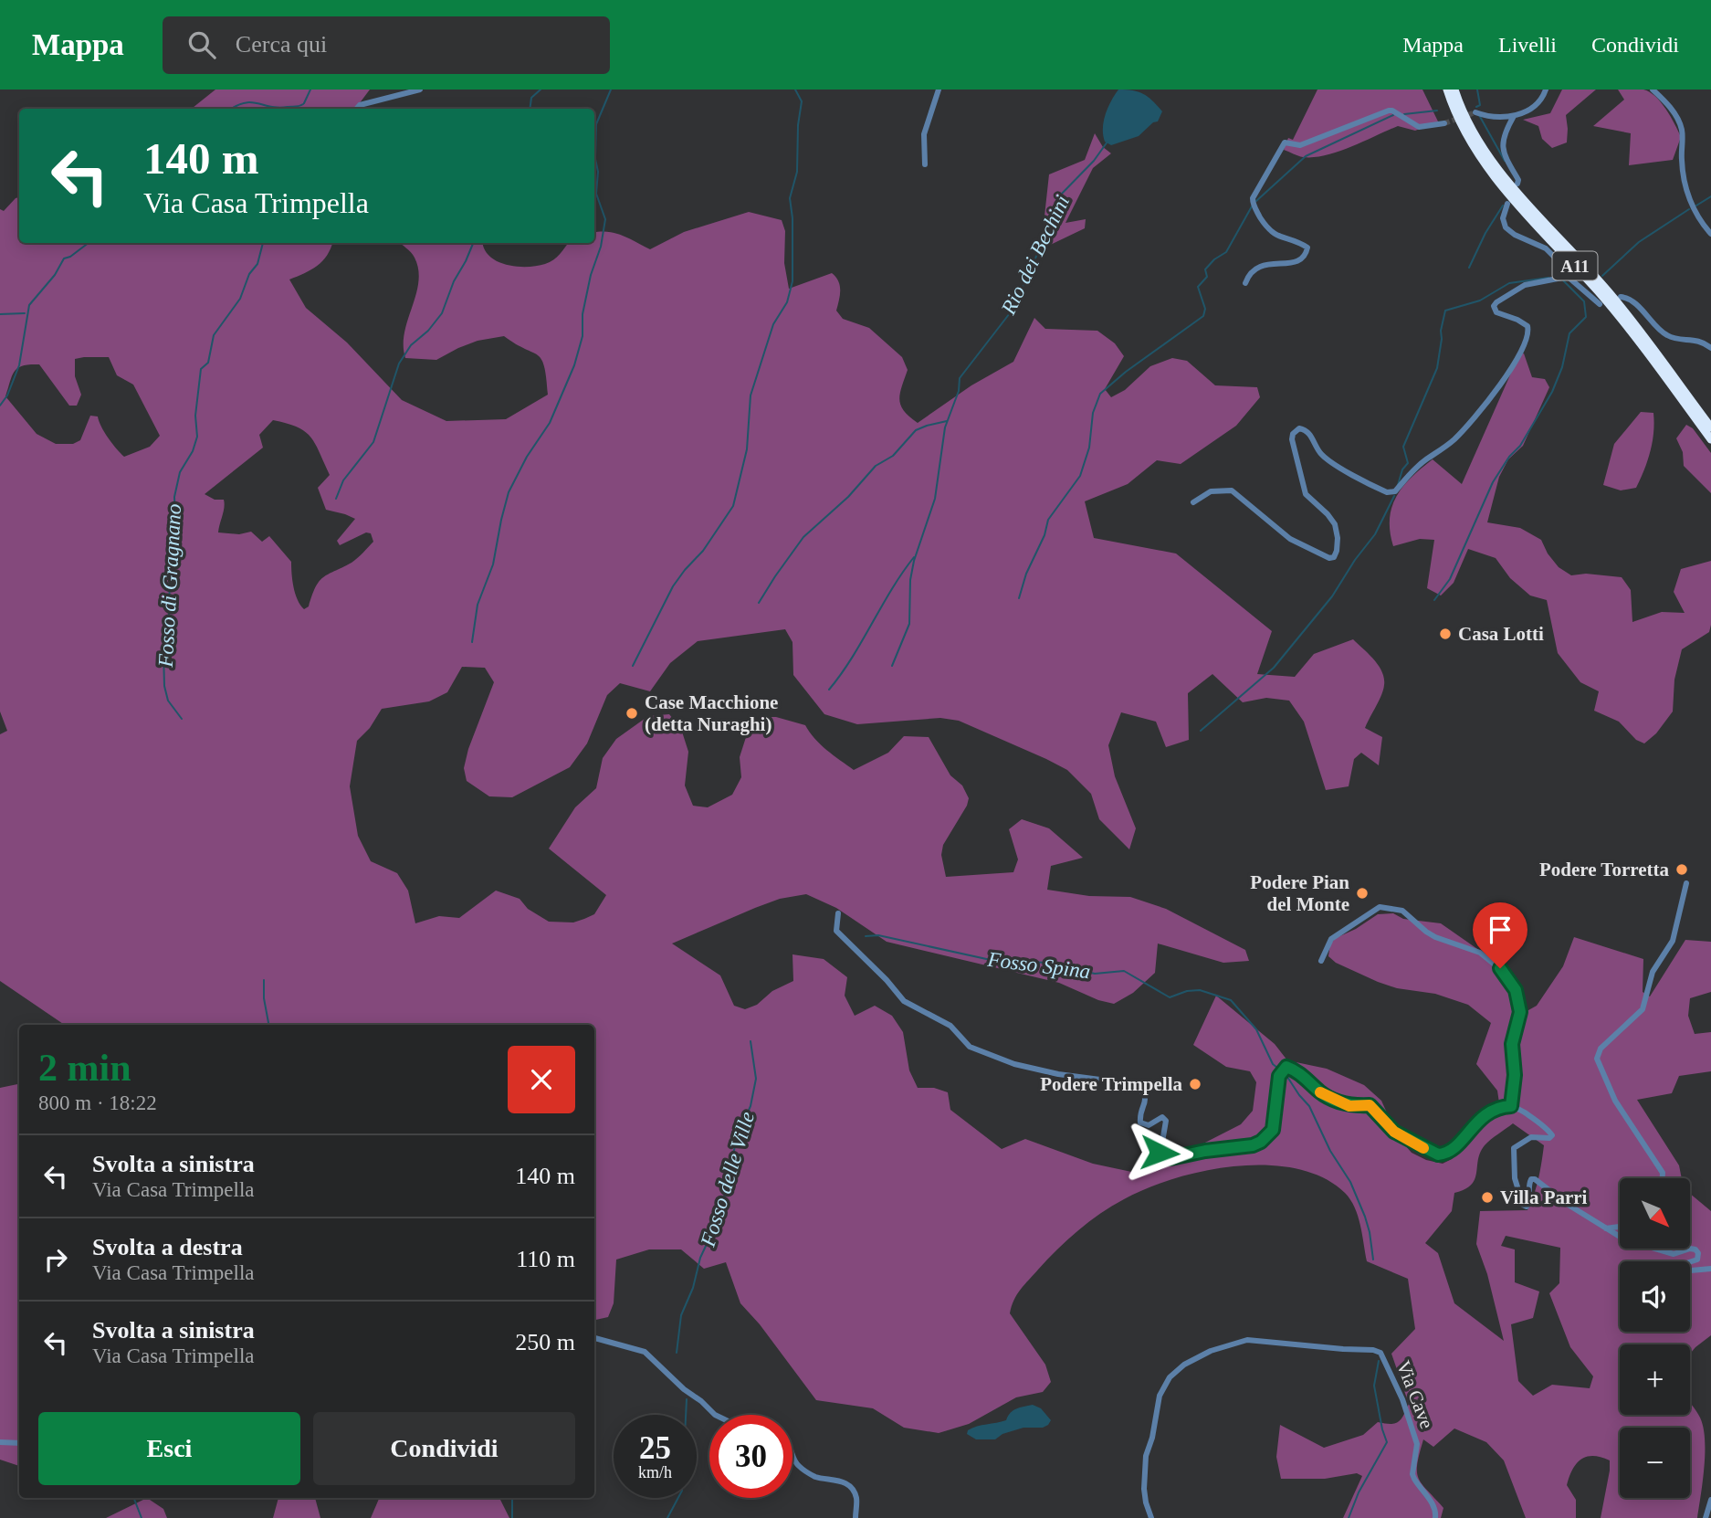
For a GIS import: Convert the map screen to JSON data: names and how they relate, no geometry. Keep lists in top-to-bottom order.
{
  "streets": {
    "highway": ["A11"],
    "street": ["Via Cave"]
  },
  "water": [
    "Rio dei Bechini",
    "Fosso di Gragnano",
    "Fosso Spina",
    "Fosso delle Ville"
  ],
  "places": [
    "Casa Lotti",
    "Case Macchione (detta Nuraghi)",
    "Podere Torretta",
    "Podere Pian del Monte",
    "Podere Trimpella",
    "Villa Parri"
  ],
  "north": "bottom right",
  "page": {
    "header": "Mappa",
    "search": "Cerca qui",
    "nav": ["Mappa", "Livelli", "Condividi"],
    "turn": ["140 m", "Via Casa Trimpella"],
    "heading": ["2 min", "800 m · 18:22"],
    "list": [
      {
        "name": "Svolta a sinistra",
        "note": "Via Casa Trimpella",
        "value": "140 m"
      },
      {
        "name": "Svolta a destra",
        "note": "Via Casa Trimpella",
        "value": "110 m"
      },
      {
        "name": "Svolta a sinistra",
        "note": "Via Casa Trimpella",
        "value": "250 m"
      }
    ],
    "map_buttons": ["+", "−"],
    "buttons": ["Esci", "Condividi"],
    "speed": "25 km/h",
    "limit": "30"
  }
}
